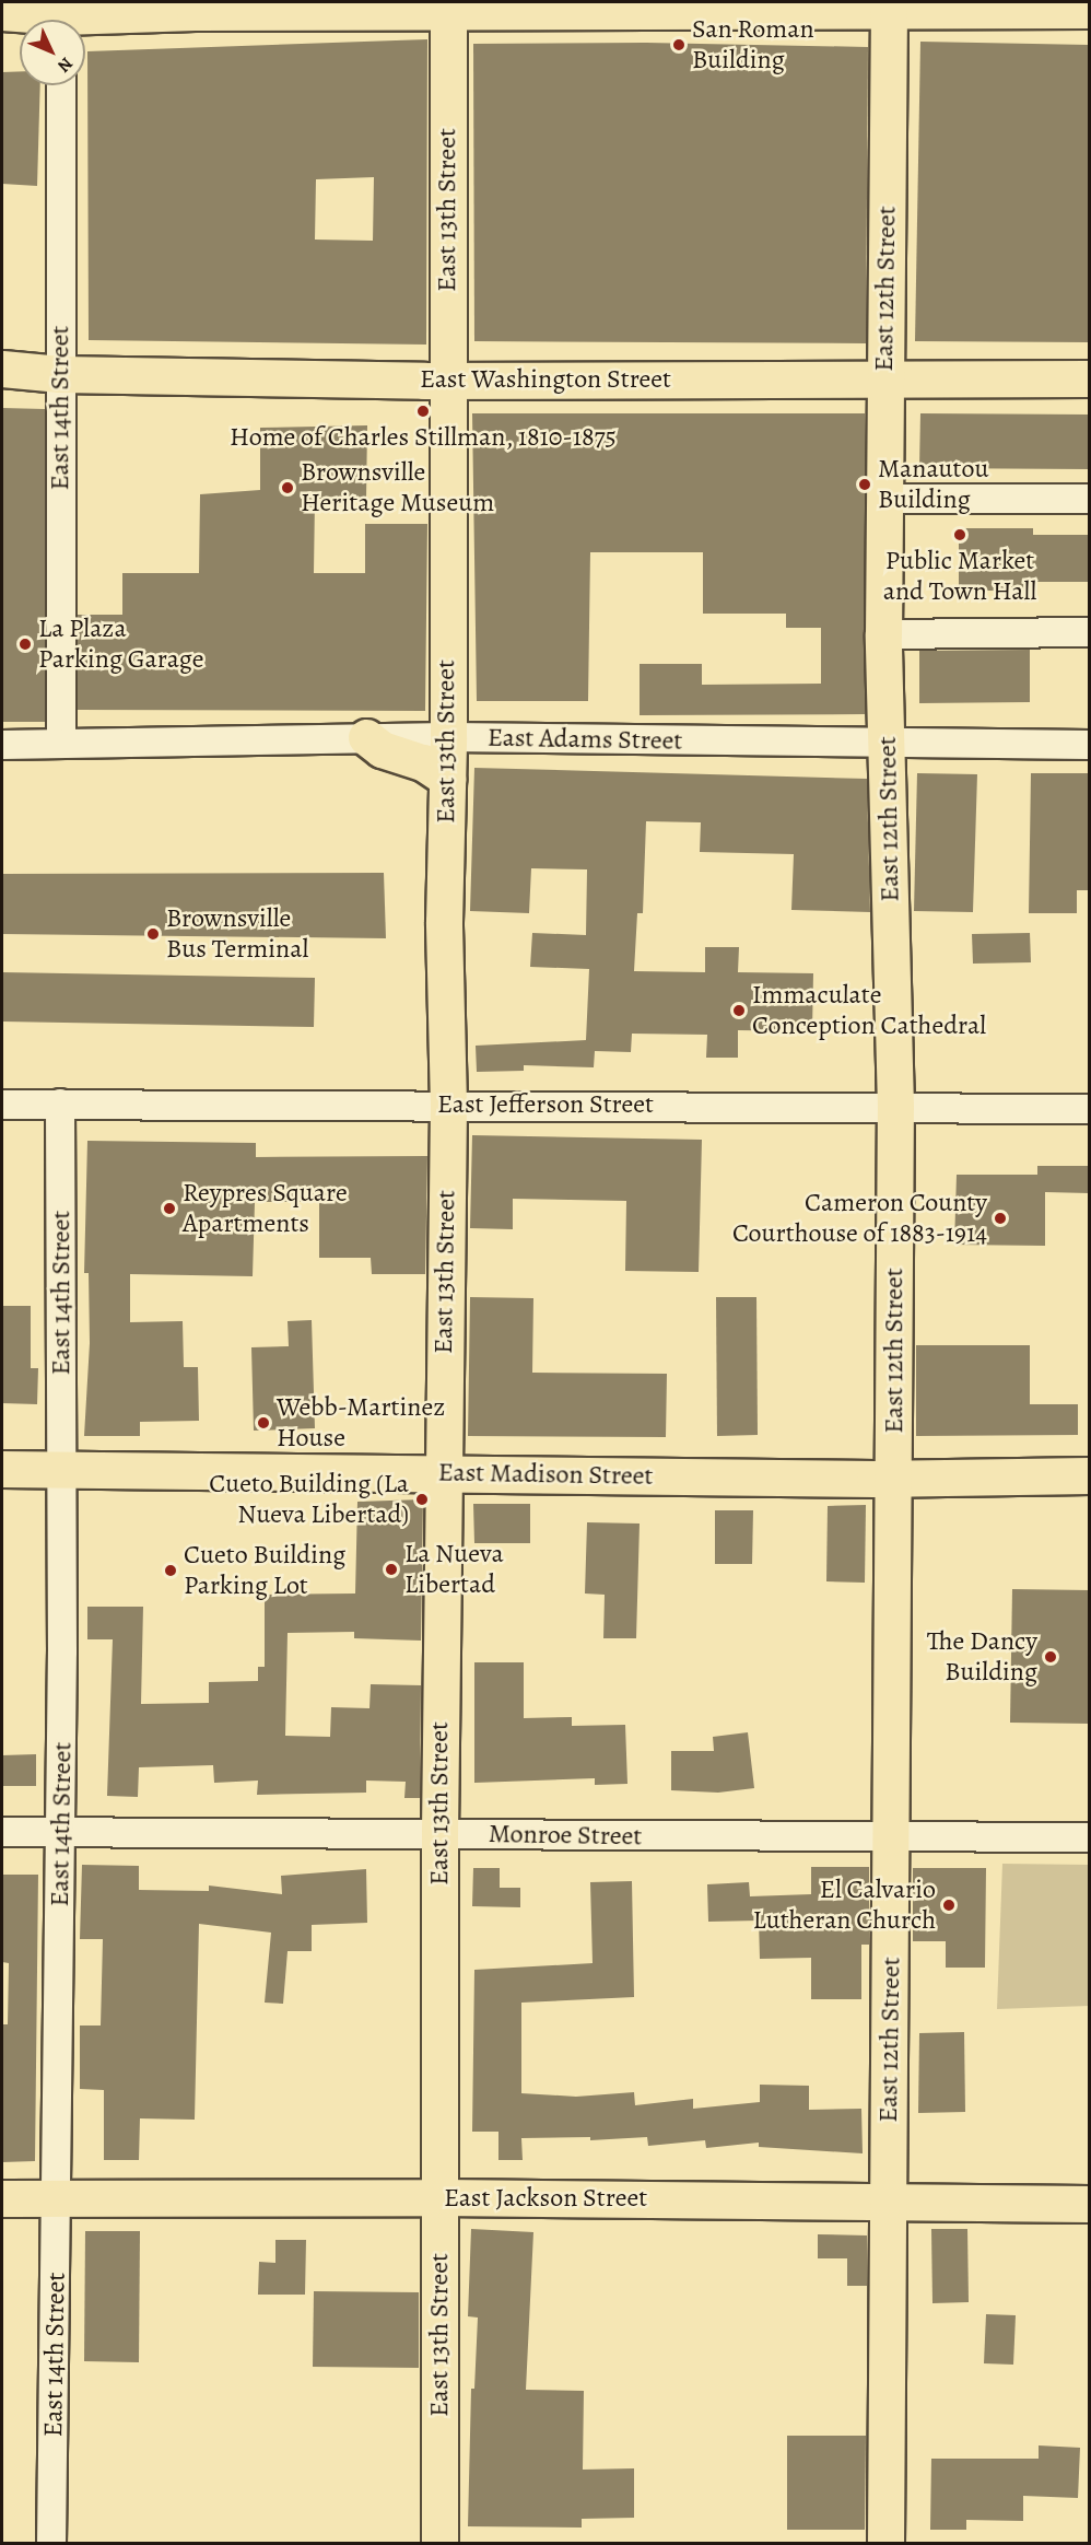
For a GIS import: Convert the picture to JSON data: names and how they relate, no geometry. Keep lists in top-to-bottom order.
{
  "streets": {
    "main road": [
      "East 13th Street",
      "East 12th Street",
      "East Washington Street",
      "East Madison Street",
      "East Jackson Street"
    ],
    "street": [
      "East 14th Street",
      "East Adams Street",
      "East Jefferson Street",
      "Monroe Street"
    ]
  },
  "crossings": [
    ["East 13th Street", "East Washington Street"],
    ["East 13th Street", "East Adams Street"],
    ["East 13th Street", "East Jefferson Street"],
    ["East 13th Street", "East Madison Street"],
    ["East 13th Street", "Monroe Street"],
    ["East 13th Street", "East Jackson Street"],
    ["East 12th Street", "East Washington Street"],
    ["East 12th Street", "East Adams Street"],
    ["East 12th Street", "East Jefferson Street"],
    ["East 12th Street", "East Madison Street"],
    ["East 12th Street", "Monroe Street"],
    ["East 12th Street", "East Jackson Street"],
    ["East Washington Street", "East 14th Street"],
    ["East 14th Street", "East Adams Street"],
    ["East 14th Street", "East Jefferson Street"],
    ["East 14th Street", "East Madison Street"],
    ["East 14th Street", "Monroe Street"],
    ["East 14th Street", "East Jackson Street"]
  ],
  "places": [
    "San Roman Building",
    "Home of Charles Stillman, 1810-1875",
    "Manautou Building",
    "Brownsville Heritage Museum",
    "Public Market and Town Hall",
    "La Plaza Parking Garage",
    "Brownsville Bus Terminal",
    "Immaculate Conception Cathedral",
    "Reypres Square Apartments",
    "Cameron County Courthouse of 1883-1914",
    "Webb-Martinez House",
    "Cueto Building (La Nueva Libertad)",
    "La Nueva Libertad",
    "Cueto Building Parking Lot",
    "The Dancy Building",
    "El Calvario Lutheran Church"
  ],
  "north": "bottom right"
}
